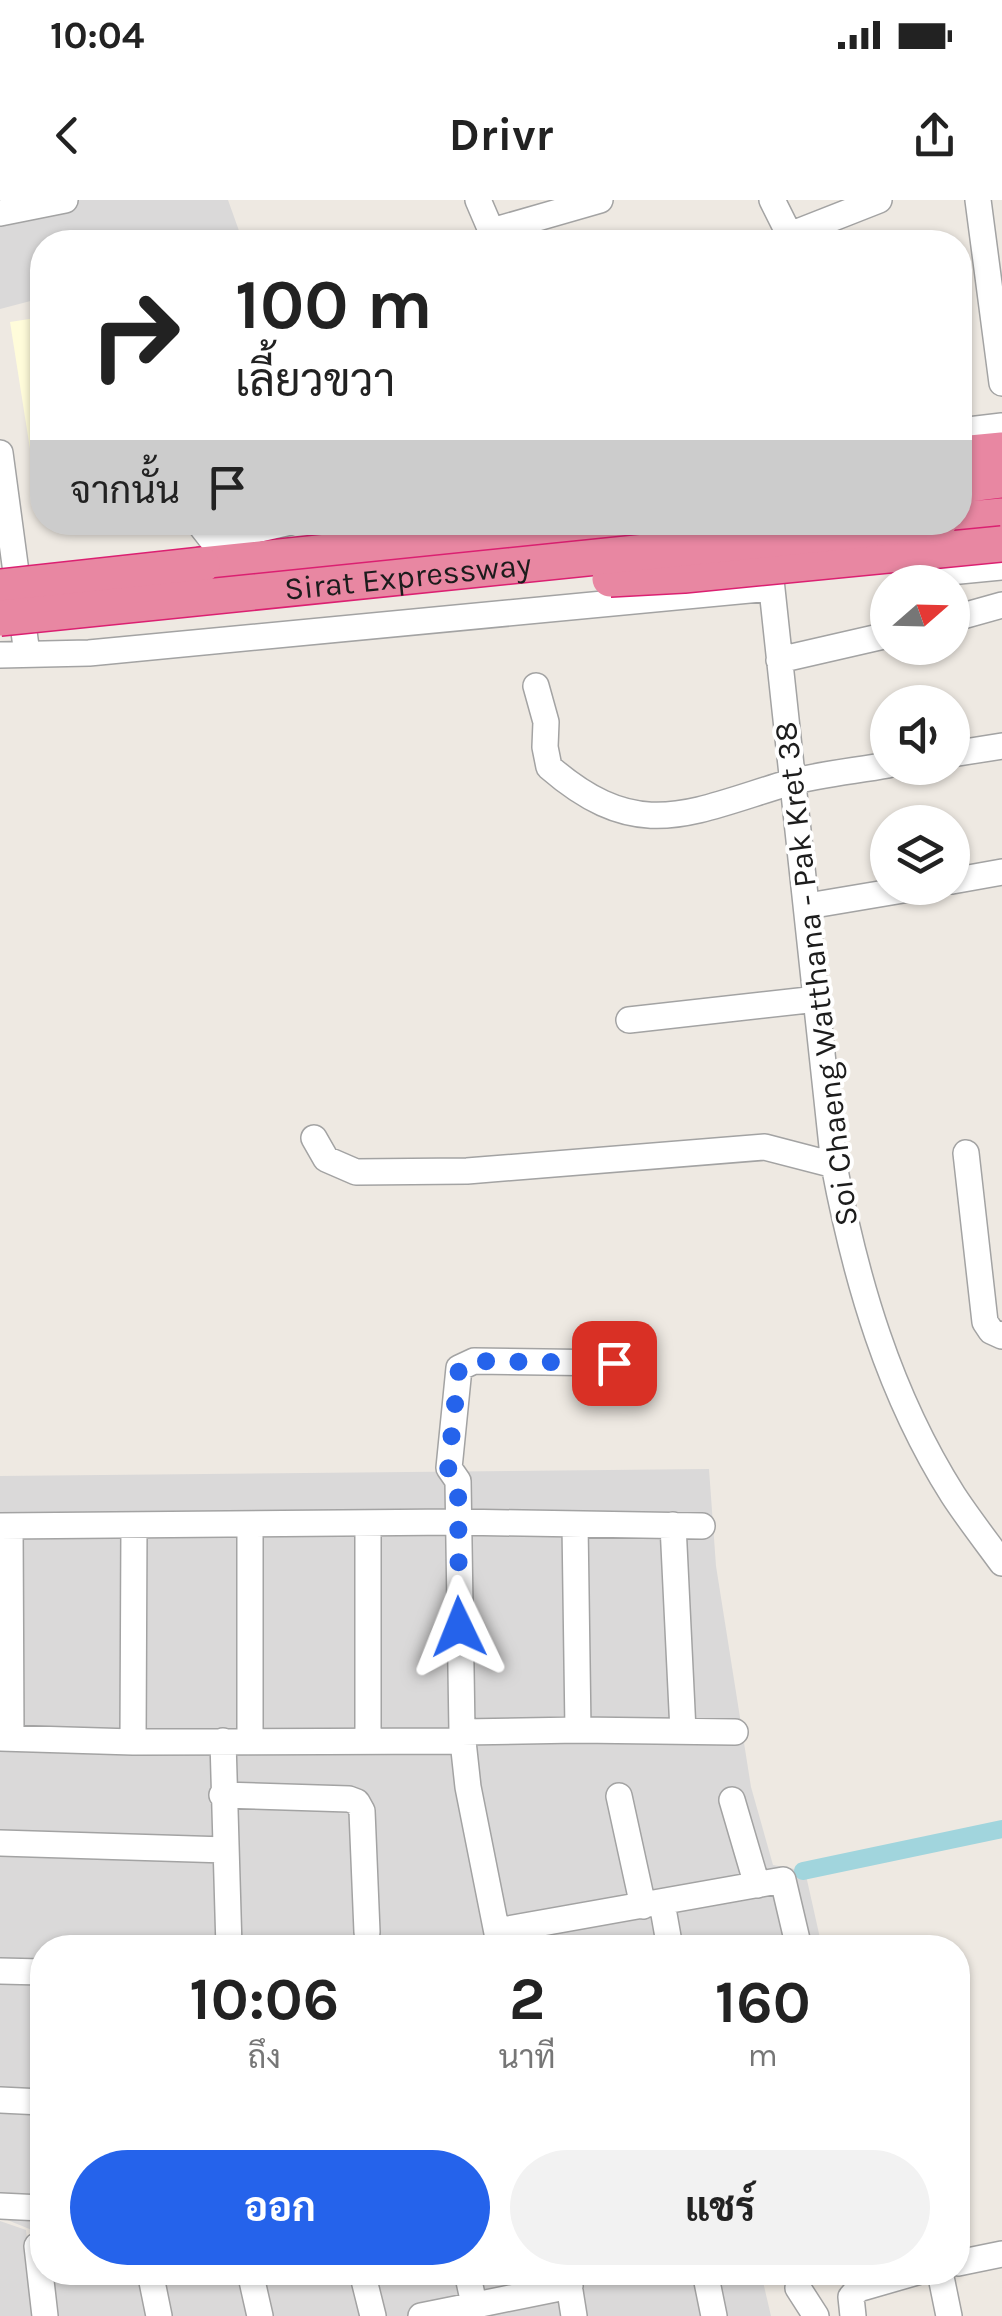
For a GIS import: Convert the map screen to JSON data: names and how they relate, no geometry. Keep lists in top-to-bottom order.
{
  "streets": {
    "highway": ["Sirat Expressway"],
    "street": ["Soi Chaeng Watthana - Pak Kret 38"]
  },
  "north": "right",
  "page": {
    "status": "10:04",
    "header": "Drivr",
    "turn": ["100 m", "เลี้ยวขวา"],
    "then": "จากนั้น",
    "eta": [
      "10:06",
      "ถึง",
      "2",
      "นาที",
      "160",
      "m"
    ],
    "buttons": ["ออก", "แชร์"]
  }
}
